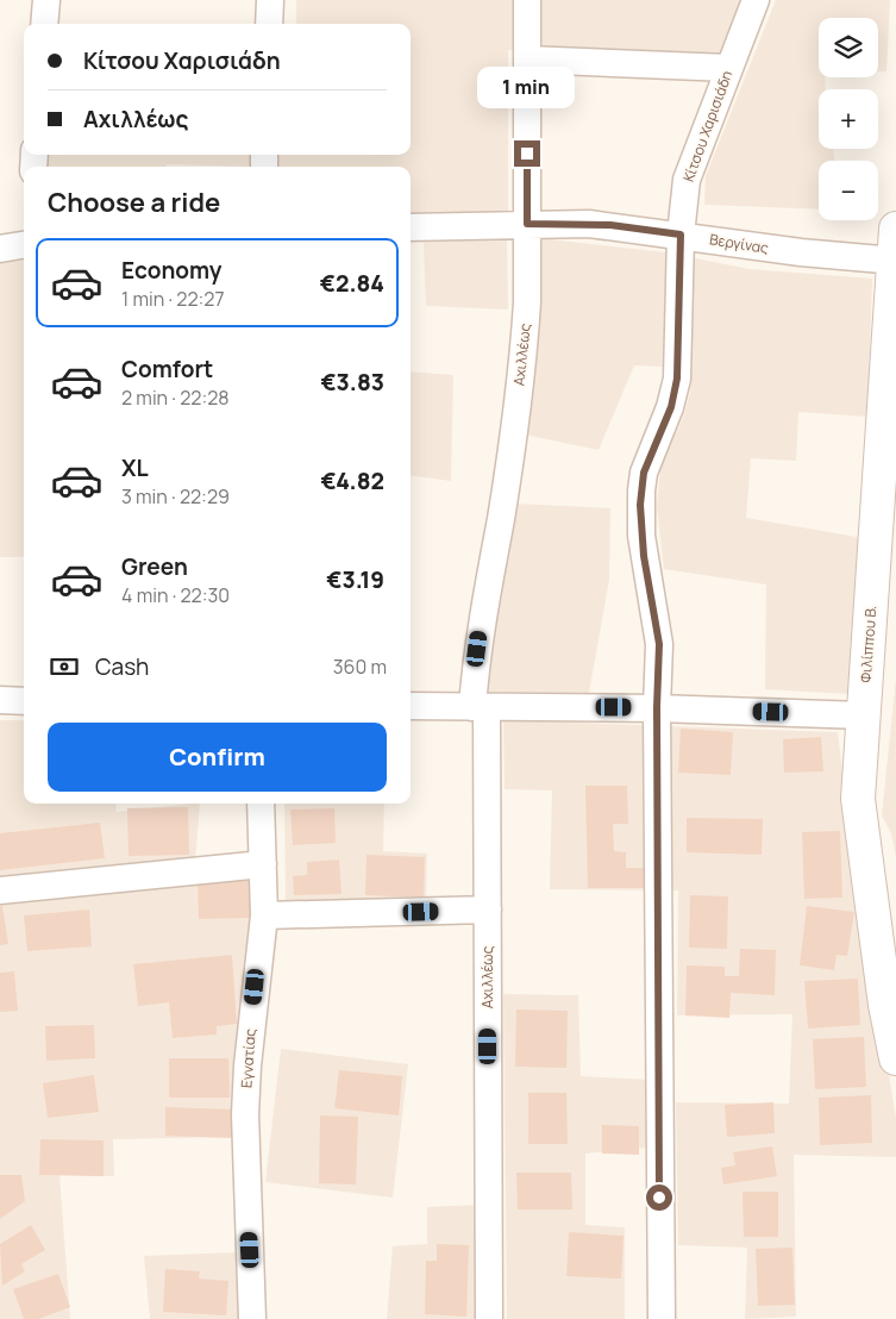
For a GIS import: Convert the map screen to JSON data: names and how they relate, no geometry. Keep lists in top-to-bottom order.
{
  "streets": {
    "street": [
      "Κίτσου Χαρισιάδη",
      "Βεργίνας",
      "Αχιλλέως",
      "Φιλίππου Β.",
      "Εγνατίας"
    ]
  },
  "crossings": [
    ["Κίτσου Χαρισιάδη", "Βεργίνας"],
    ["Βεργίνας", "Αχιλλέως"],
    ["Βεργίνας", "Φιλίππου Β."]
  ],
  "page": {
    "map_buttons": ["+", "−"],
    "banner": ["Κίτσου Χαρισιάδη", "Αχιλλέως"],
    "bubble": "1 min",
    "heading": "Choose a ride",
    "list": [
      {
        "name": "Economy",
        "note": "1 min · 22:27",
        "value": "€2.84"
      },
      {
        "name": "Comfort",
        "note": "2 min · 22:28",
        "value": "€3.83"
      },
      {
        "name": "XL",
        "note": "3 min · 22:29",
        "value": "€4.82"
      },
      {
        "name": "Green",
        "note": "4 min · 22:30",
        "value": "€3.19"
      }
    ],
    "pay": ["Cash", "360 m"],
    "buttons": "Confirm"
  }
}
